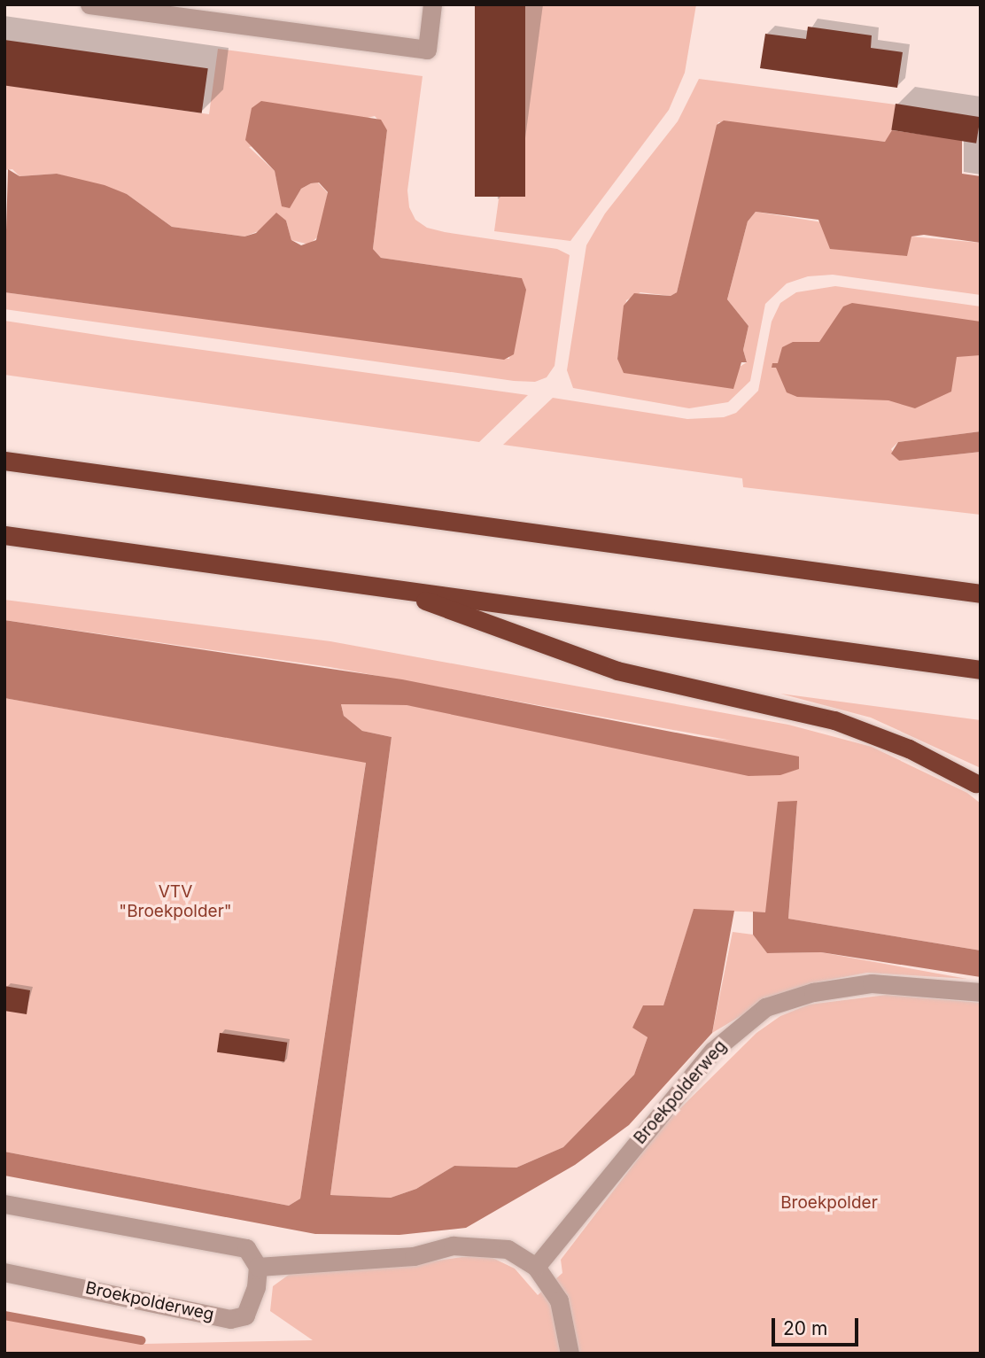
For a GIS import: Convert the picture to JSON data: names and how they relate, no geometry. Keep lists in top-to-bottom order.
{
  "streets": {
    "street": ["Broekpolderweg"]
  },
  "parks": ["VTV \"Broekpolder\"", "Broekpolder"],
  "scale_bar": "20 m"
}
